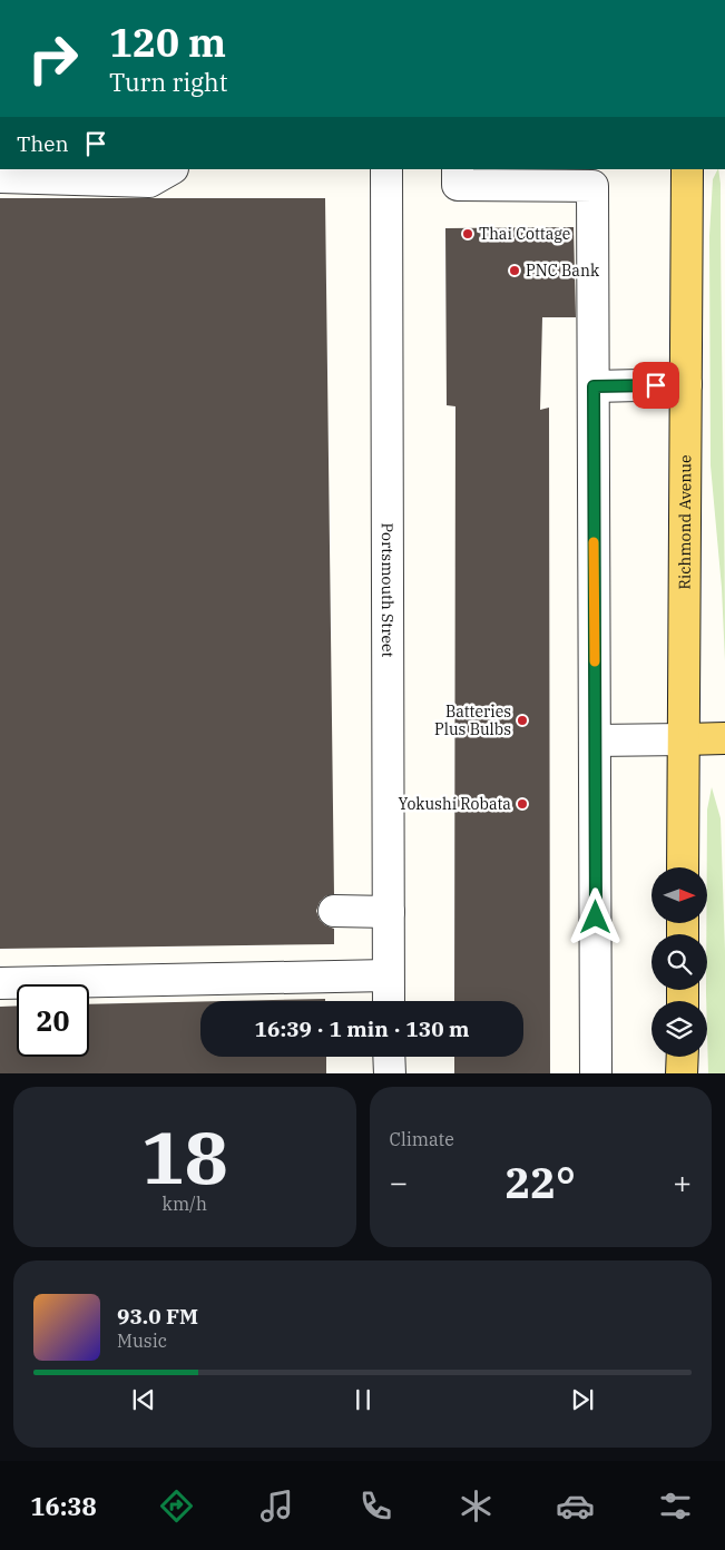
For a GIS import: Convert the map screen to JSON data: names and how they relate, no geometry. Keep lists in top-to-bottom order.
{
  "streets": {
    "main road": ["Richmond Avenue"],
    "street": ["Portsmouth Street"]
  },
  "places": [
    "Thai Cottage",
    "PNC Bank",
    "Batteries Plus Bulbs",
    "Yokushi Robata"
  ],
  "north": "right",
  "page": {
    "turn": ["120 m", "Turn right"],
    "then": "Then",
    "limit": "20",
    "trip": "16:39 · 1 min · 130 m",
    "tile": [
      ["18", "km/h"],
      "Climate"
    ],
    "heat": ["−", "22°", "+"],
    "song": ["93.0 FM", "Music"],
    "tabs": "16:38"
  }
}
